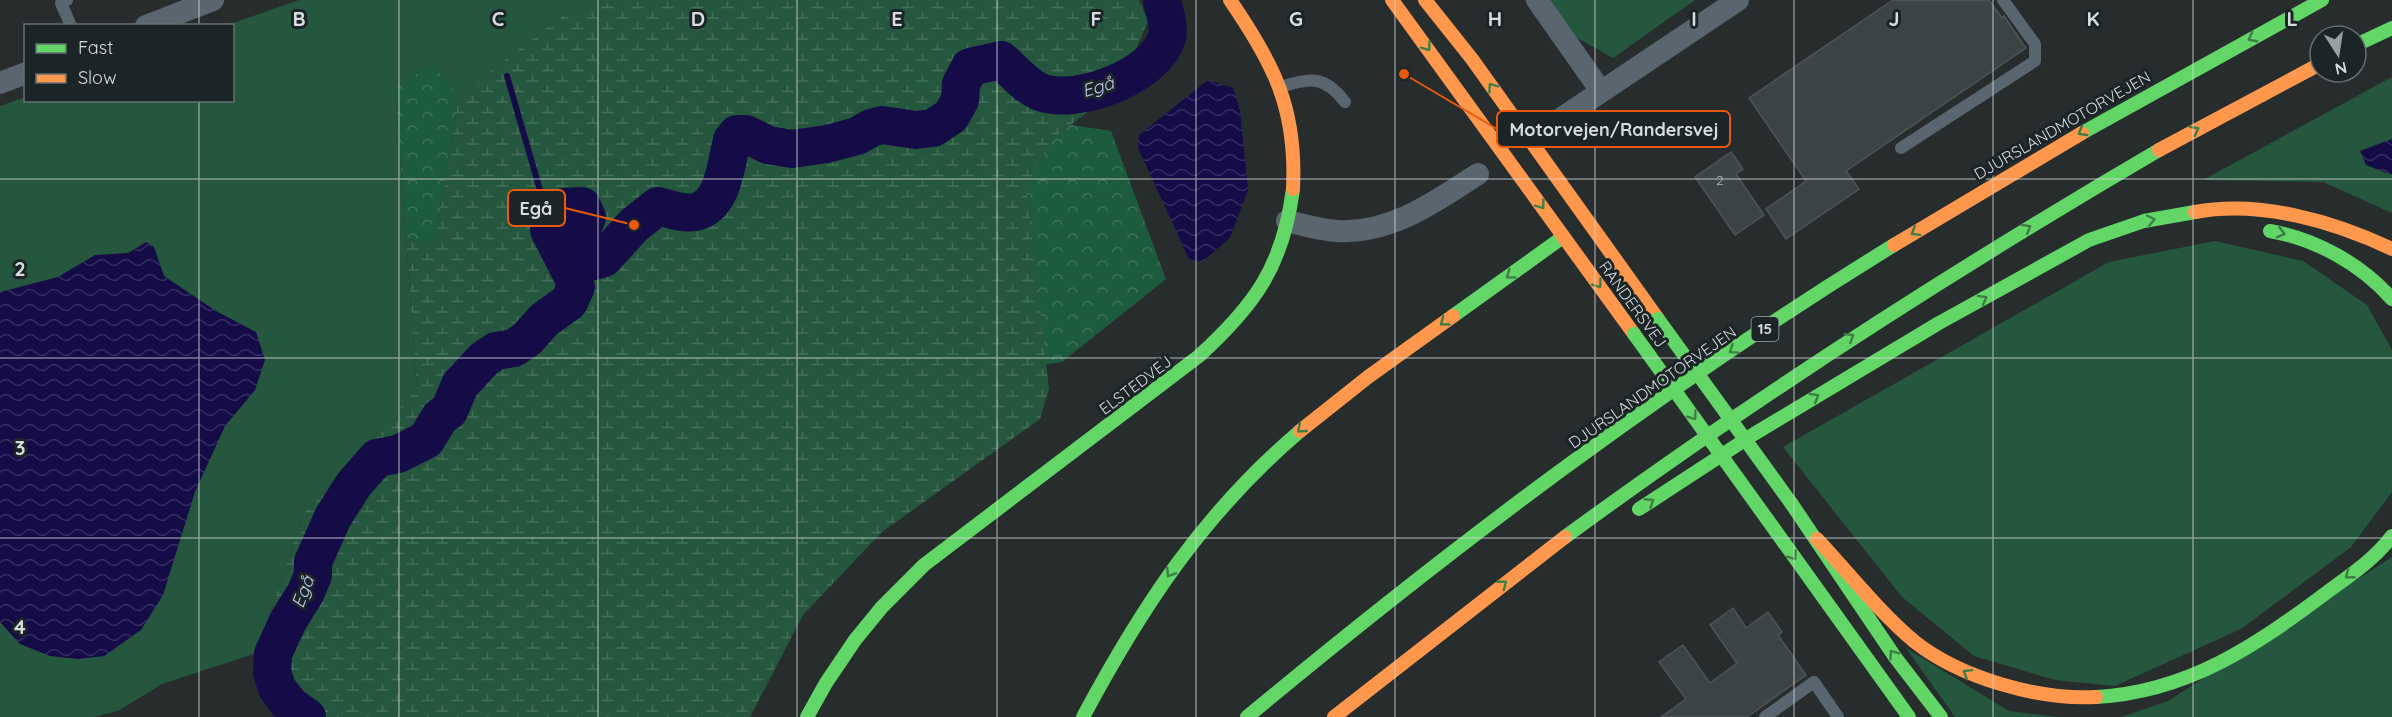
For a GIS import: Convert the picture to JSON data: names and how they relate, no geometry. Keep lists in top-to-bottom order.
{
  "streets": {
    "main road": [
      "DJURSLANDMOTORVEJEN",
      "RANDERSVEJ",
      "15",
      "ELSTEDVEJ"
    ]
  },
  "water": ["Egå"],
  "places": ["Motorvejen/Randersvej", "Egå"],
  "house_numbers": ["2"],
  "legend": ["Fast", "Slow"],
  "north": "bottom",
  "grid": {
    "columns": [
      "B",
      "C",
      "D",
      "E",
      "F",
      "G",
      "H",
      "I",
      "J",
      "K",
      "L"
    ],
    "rows": ["2", "3", "4"]
  }
}
